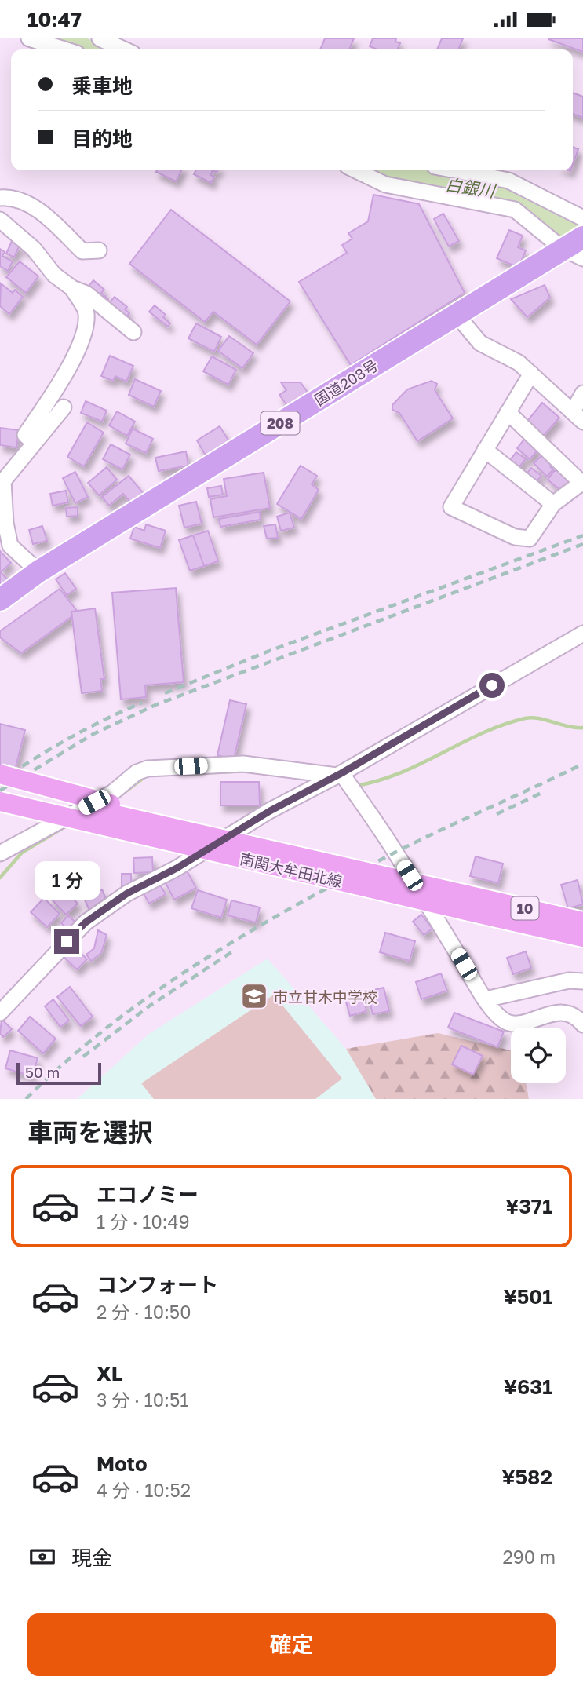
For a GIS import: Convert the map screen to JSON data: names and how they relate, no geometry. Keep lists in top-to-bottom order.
{
  "streets": {
    "highway": ["国道208号", "208"],
    "main road": ["南関大牟田北線", "10"]
  },
  "water": ["白銀川"],
  "places": {
    "school or university": ["市立甘木中学校"]
  },
  "scale_bar": "50 m",
  "page": {
    "status": "10:47",
    "banner": ["乗車地", "目的地"],
    "bubble": "1 分",
    "scale": "50 m",
    "heading": "車両を選択",
    "list": [
      {
        "name": "エコノミー",
        "note": "1 分 · 10:49",
        "value": "¥371"
      },
      {
        "name": "コンフォート",
        "note": "2 分 · 10:50",
        "value": "¥501"
      },
      {
        "name": "XL",
        "note": "3 分 · 10:51",
        "value": "¥631"
      },
      {
        "name": "Moto",
        "note": "4 分 · 10:52",
        "value": "¥582"
      }
    ],
    "pay": ["現金", "290 m"],
    "buttons": "確定"
  }
}
